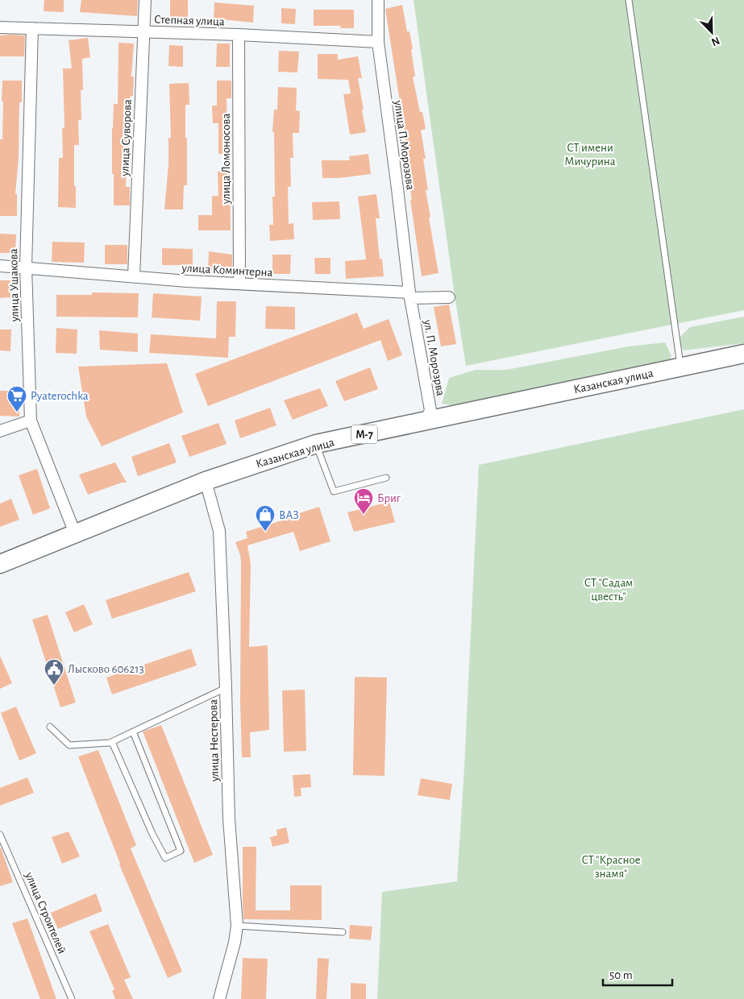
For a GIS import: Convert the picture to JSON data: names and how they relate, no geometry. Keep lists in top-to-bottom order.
{
  "streets": {
    "highway": ["Казанская улица", "М-7"],
    "street": [
      "Степная улица",
      "улица Суворова",
      "улица П.Морозова",
      "улица Ломоносова",
      "улица Коминтерна",
      "улица Ушакова",
      "ул. П. Морозрва",
      "улица Нестерова"
    ],
    "lane": ["улица Строителей"]
  },
  "crossings": [
    ["Степная улица", "улица Суворова"],
    ["Степная улица", "улица П.Морозова"],
    ["Степная улица", "улица Ломоносова"],
    ["Степная улица", "улица Ушакова"],
    ["улица Суворова", "улица Коминтерна"],
    ["улица П.Морозова", "улица Коминтерна"],
    ["улица П.Морозова", "ул. П. Морозрва"],
    ["улица Ломоносова", "улица Коминтерна"],
    ["улица Коминтерна", "улица Ушакова"],
    ["улица Коминтерна", "ул. П. Морозрва"],
    ["улица Ушакова", "Казанская улица"],
    ["ул. П. Морозрва", "Казанская улица"],
    ["Казанская улица", "улица Нестерова"]
  ],
  "parks": ["СТ имени Мичурина", "СТ \"Садам цвесть\"", "СТ \"Красное знамя\""],
  "places": {
    "supermarket": ["Pyaterochka"],
    "hotel": ["Бриг"],
    "shop": ["ВАЗ"],
    "public building": ["Лысково 606213"]
  },
  "scale_bar": "50 m",
  "north": "bottom right"
}
